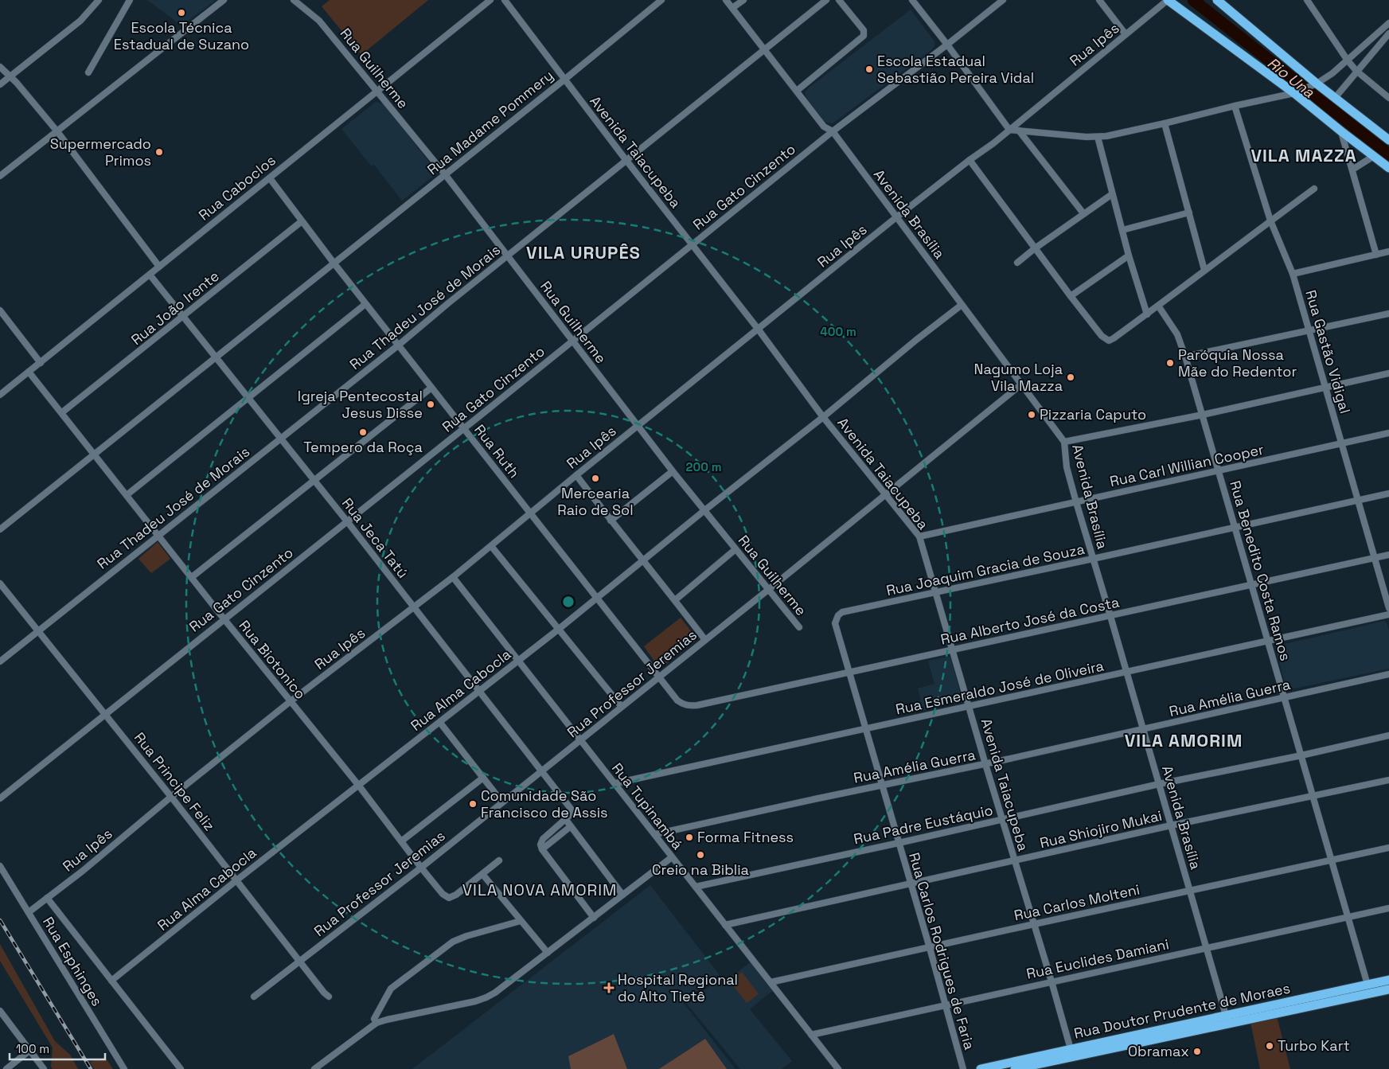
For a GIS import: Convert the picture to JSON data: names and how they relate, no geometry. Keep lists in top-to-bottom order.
{
  "streets": {
    "highway": ["Rua Doutor Prudente de Moraes"],
    "street": [
      "Rua Ipês",
      "Rua Guilherme",
      "Rua Madame Pommery",
      "Avenida Taiacupeba",
      "Rua Gato Cinzento",
      "Rua Caboclos",
      "Avenida Brasília",
      "Rua Thadeu José de Morais",
      "Rua João Irente",
      "Rua Gastão Vidigal",
      "Rua Ruth",
      "Rua Carl Willian Cooper",
      "Rua Jeca Tatú",
      "Rua Joaquim Gracia de Souza",
      "Rua Benedito Costa Ramos",
      "Rua Alberto José da Costa",
      "Rua Biotonico",
      "Rua Professor Jeremias",
      "Rua Esmeraldo José de Oliveira",
      "Rua Alma Cabocla",
      "Rua Amélia Guerra",
      "Rua Principe Feliz",
      "Rua Tupinambá",
      "Rua Padre Eustáquio",
      "Rua Shiojiro Mukai",
      "Rua Carlos Molteni",
      "Rua Carlos Rodrigues de Faria",
      "Rua Euclides Damiani",
      "Rua Esphinges"
    ]
  },
  "crossings": [
    ["Rua Ipês", "Rua Guilherme"],
    ["Rua Ipês", "Avenida Taiacupeba"],
    ["Rua Ipês", "Avenida Brasília"],
    ["Rua Ipês", "Rua Ruth"],
    ["Rua Ipês", "Rua Jeca Tatú"],
    ["Rua Ipês", "Rua Biotonico"],
    ["Rua Ipês", "Rua Principe Feliz"],
    ["Rua Ipês", "Rua Tupinambá"],
    ["Rua Ipês", "Rua Esphinges"],
    ["Rua Guilherme", "Rua Madame Pommery"],
    ["Rua Guilherme", "Rua Gato Cinzento"],
    ["Rua Guilherme", "Rua Caboclos"],
    ["Rua Guilherme", "Rua Thadeu José de Morais"],
    ["Rua Guilherme", "Rua Professor Jeremias"],
    ["Rua Guilherme", "Rua Alma Cabocla"],
    ["Rua Madame Pommery", "Avenida Taiacupeba"],
    ["Rua Madame Pommery", "Rua Ruth"],
    ["Rua Madame Pommery", "Rua Jeca Tatú"],
    ["Rua Madame Pommery", "Rua Biotonico"],
    ["Avenida Taiacupeba", "Rua Gato Cinzento"],
    ["Avenida Taiacupeba", "Rua Thadeu José de Morais"],
    ["Avenida Taiacupeba", "Rua Carl Willian Cooper"],
    ["Avenida Taiacupeba", "Rua Joaquim Gracia de Souza"],
    ["Avenida Taiacupeba", "Rua Alberto José da Costa"],
    ["Avenida Taiacupeba", "Rua Professor Jeremias"],
    ["Avenida Taiacupeba", "Rua Esmeraldo José de Oliveira"],
    ["Avenida Taiacupeba", "Rua Alma Cabocla"],
    ["Avenida Taiacupeba", "Rua Amélia Guerra"],
    ["Avenida Taiacupeba", "Rua Padre Eustáquio"],
    ["Avenida Taiacupeba", "Rua Shiojiro Mukai"],
    ["Avenida Taiacupeba", "Rua Carlos Molteni"],
    ["Avenida Taiacupeba", "Rua Euclides Damiani"],
    ["Avenida Taiacupeba", "Rua Doutor Prudente de Moraes"],
    ["Rua Gato Cinzento", "Avenida Brasília"],
    ["Rua Gato Cinzento", "Rua Ruth"],
    ["Rua Gato Cinzento", "Rua Jeca Tatú"],
    ["Rua Gato Cinzento", "Rua Biotonico"],
    ["Rua Gato Cinzento", "Rua Principe Feliz"],
    ["Rua Caboclos", "Rua Ruth"],
    ["Rua Caboclos", "Rua Jeca Tatú"],
    ["Rua Caboclos", "Rua Biotonico"],
    ["Avenida Brasília", "Rua Thadeu José de Morais"],
    ["Avenida Brasília", "Rua Carl Willian Cooper"],
    ["Avenida Brasília", "Rua Joaquim Gracia de Souza"],
    ["Avenida Brasília", "Rua Alberto José da Costa"],
    ["Avenida Brasília", "Rua Professor Jeremias"],
    ["Avenida Brasília", "Rua Esmeraldo José de Oliveira"],
    ["Avenida Brasília", "Rua Alma Cabocla"],
    ["Avenida Brasília", "Rua Amélia Guerra"],
    ["Avenida Brasília", "Rua Padre Eustáquio"],
    ["Avenida Brasília", "Rua Shiojiro Mukai"],
    ["Avenida Brasília", "Rua Carlos Molteni"],
    ["Avenida Brasília", "Rua Euclides Damiani"],
    ["Avenida Brasília", "Rua Doutor Prudente de Moraes"],
    ["Rua Thadeu José de Morais", "Rua Ruth"],
    ["Rua Thadeu José de Morais", "Rua Jeca Tatú"],
    ["Rua Thadeu José de Morais", "Rua Biotonico"],
    ["Rua Thadeu José de Morais", "Rua Principe Feliz"],
    ["Rua João Irente", "Rua Ruth"],
    ["Rua João Irente", "Rua Jeca Tatú"],
    ["Rua João Irente", "Rua Biotonico"],
    ["Rua Gastão Vidigal", "Rua Carl Willian Cooper"],
    ["Rua Gastão Vidigal", "Rua Joaquim Gracia de Souza"],
    ["Rua Gastão Vidigal", "Rua Alberto José da Costa"],
    ["Rua Ruth", "Rua Alberto José da Costa"],
    ["Rua Ruth", "Rua Professor Jeremias"],
    ["Rua Ruth", "Rua Alma Cabocla"],
    ["Rua Carl Willian Cooper", "Rua Benedito Costa Ramos"],
    ["Rua Jeca Tatú", "Rua Professor Jeremias"],
    ["Rua Jeca Tatú", "Rua Alma Cabocla"],
    ["Rua Joaquim Gracia de Souza", "Rua Benedito Costa Ramos"],
    ["Rua Joaquim Gracia de Souza", "Rua Carlos Rodrigues de Faria"],
    ["Rua Benedito Costa Ramos", "Rua Alberto José da Costa"],
    ["Rua Benedito Costa Ramos", "Rua Esmeraldo José de Oliveira"],
    ["Rua Benedito Costa Ramos", "Rua Amélia Guerra"],
    ["Rua Benedito Costa Ramos", "Rua Padre Eustáquio"],
    ["Rua Benedito Costa Ramos", "Rua Shiojiro Mukai"],
    ["Rua Benedito Costa Ramos", "Rua Carlos Molteni"],
    ["Rua Benedito Costa Ramos", "Rua Euclides Damiani"],
    ["Rua Benedito Costa Ramos", "Rua Doutor Prudente de Moraes"],
    ["Rua Alberto José da Costa", "Rua Carlos Rodrigues de Faria"],
    ["Rua Biotonico", "Rua Professor Jeremias"],
    ["Rua Biotonico", "Rua Alma Cabocla"],
    ["Rua Professor Jeremias", "Rua Principe Feliz"],
    ["Rua Professor Jeremias", "Rua Tupinambá"],
    ["Rua Esmeraldo José de Oliveira", "Rua Tupinambá"],
    ["Rua Esmeraldo José de Oliveira", "Rua Carlos Rodrigues de Faria"],
    ["Rua Alma Cabocla", "Rua Principe Feliz"],
    ["Rua Alma Cabocla", "Rua Tupinambá"],
    ["Rua Alma Cabocla", "Rua Esphinges"],
    ["Rua Amélia Guerra", "Rua Tupinambá"],
    ["Rua Amélia Guerra", "Rua Carlos Rodrigues de Faria"],
    ["Rua Tupinambá", "Rua Padre Eustáquio"],
    ["Rua Tupinambá", "Rua Shiojiro Mukai"],
    ["Rua Tupinambá", "Rua Carlos Molteni"],
    ["Rua Tupinambá", "Rua Euclides Damiani"],
    ["Rua Padre Eustáquio", "Rua Carlos Rodrigues de Faria"],
    ["Rua Shiojiro Mukai", "Rua Carlos Rodrigues de Faria"],
    ["Rua Carlos Molteni", "Rua Carlos Rodrigues de Faria"],
    ["Rua Carlos Rodrigues de Faria", "Rua Euclides Damiani"]
  ],
  "districts": [
    "VILA MAZZA",
    "VILA URUPÊS",
    "VILA AMORIM",
    "VILA NOVA AMORIM"
  ],
  "water": ["Rio Una"],
  "places": {
    "other": [
      "Escola Técnica Estadual de Suzano",
      "Escola Estadual Sebastião Pereira Vidal",
      "Supermercado Primos",
      "Paróquia Nossa Mãe do Redentor",
      "Nagumo Loja Vila Mazza",
      "Igreja Pentecostal Jesus Disse",
      "Pizzaria Caputo",
      "Tempero da Roça",
      "Mercearia Raio de Sol",
      "Comunidade São Francisco de Assis",
      "Forma Fitness",
      "Creio na Biblia",
      "Turbo Kart",
      "Obramax"
    ],
    "health": ["Hospital Regional do Alto Tietê"]
  },
  "scale_bar": "100 m",
  "rings": ["400 m", "200 m"]
}
